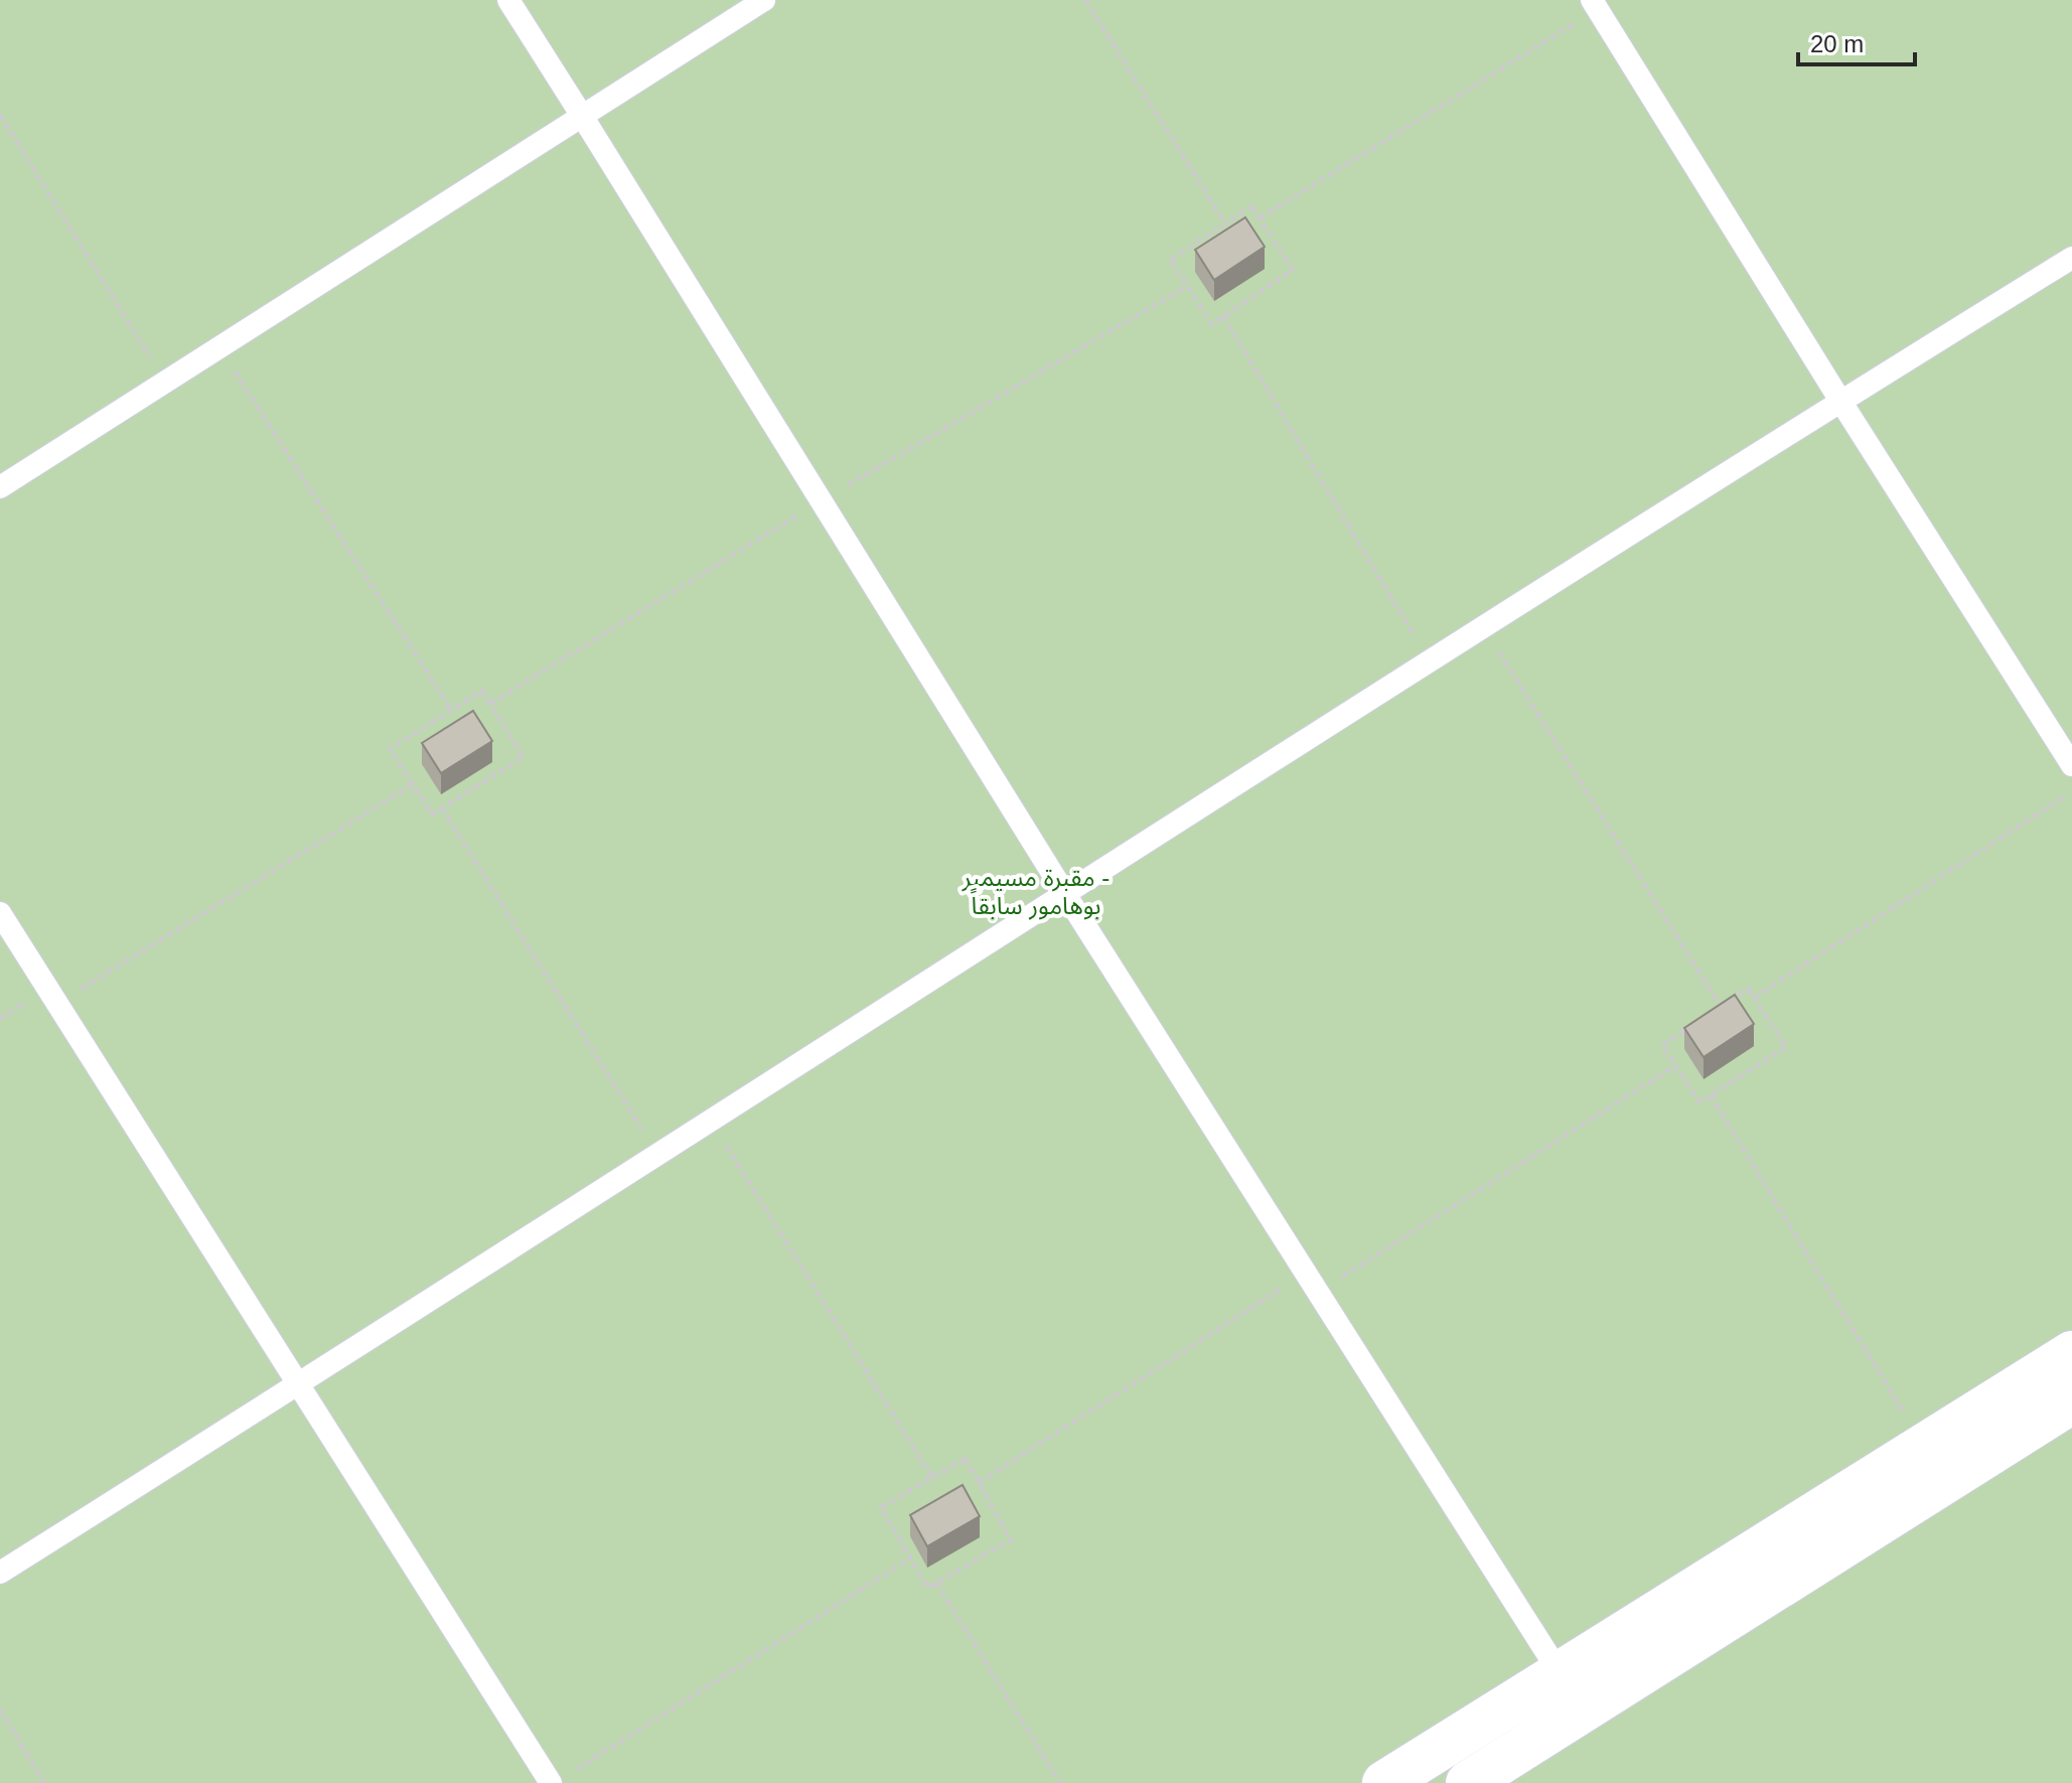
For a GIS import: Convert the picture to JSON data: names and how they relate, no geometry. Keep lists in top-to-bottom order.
{
  "parks": ["مقبرة مسيمير - بوهامور سابقاً"],
  "scale_bar": "20 m"
}
